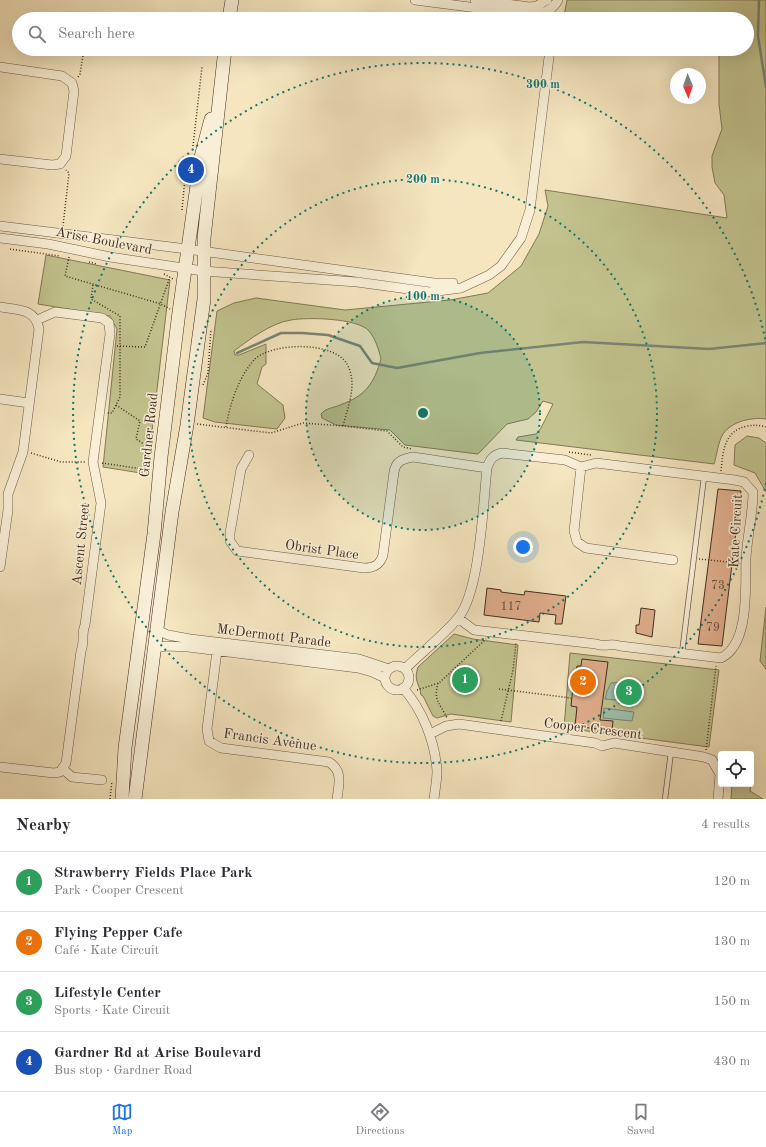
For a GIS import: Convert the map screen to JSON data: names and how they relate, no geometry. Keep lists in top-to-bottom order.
{
  "streets": {
    "street": [
      "Arise Boulevard",
      "Gardner Road",
      "Kate Circuit",
      "Ascent Street",
      "Obrist Place",
      "McDermott Parade",
      "Cooper Crescent",
      "Francis Avenue"
    ]
  },
  "crossings": [
    ["Arise Boulevard", "Gardner Road"],
    ["Gardner Road", "McDermott Parade"],
    ["McDermott Parade", "Francis Avenue"]
  ],
  "house_numbers": ["73", "117", "79"],
  "north": "bottom",
  "page": {
    "search": "Search here",
    "pins": [
      "4",
      "1",
      "2",
      "3"
    ],
    "heading": ["Nearby", "4 results"],
    "list": [
      {
        "mark": "1",
        "name": "Strawberry Fields Place Park",
        "note": "Park · Cooper Crescent",
        "value": "120 m"
      },
      {
        "mark": "2",
        "name": "Flying Pepper Cafe",
        "note": "Café · Kate Circuit",
        "value": "130 m"
      },
      {
        "mark": "3",
        "name": "Lifestyle Center",
        "note": "Sports · Kate Circuit",
        "value": "150 m"
      },
      {
        "mark": "4",
        "name": "Gardner Rd at Arise Boulevard",
        "note": "Bus stop · Gardner Road",
        "value": "430 m"
      }
    ],
    "nav": ["Map", "Directions", "Saved"]
  },
  "rings": ["300 m", "200 m", "100 m"]
}
